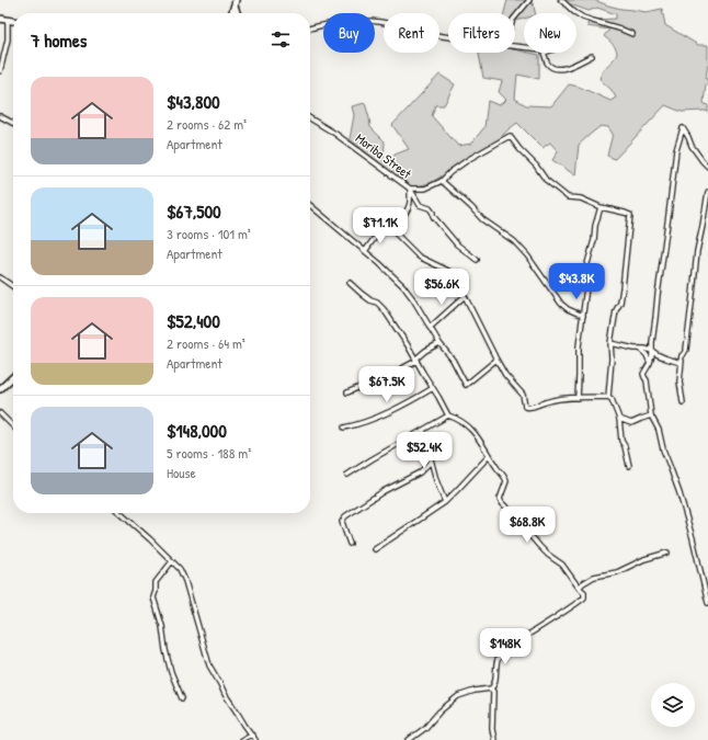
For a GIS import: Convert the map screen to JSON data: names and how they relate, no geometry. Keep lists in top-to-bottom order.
{
  "streets": {
    "street": ["Moriba Street"]
  },
  "page": {
    "chip": [
      "Buy",
      "Rent",
      "Filters",
      "New"
    ],
    "heading": "7 homes",
    "list": [
      {
        "name": "$43,800",
        "note": "2 rooms · 62 m² · Apartment"
      },
      {
        "name": "$67,500",
        "note": "3 rooms · 101 m² · Apartment"
      },
      {
        "name": "$52,400",
        "note": "2 rooms · 64 m² · Apartment"
      },
      {
        "name": "$148,000",
        "note": "5 rooms · 188 m² · House"
      }
    ],
    "price": [
      "$71.1K",
      "$43.8K",
      "$56.6K",
      "$67.5K",
      "$52.4K",
      "$68.8K",
      "$148K"
    ]
  }
}
